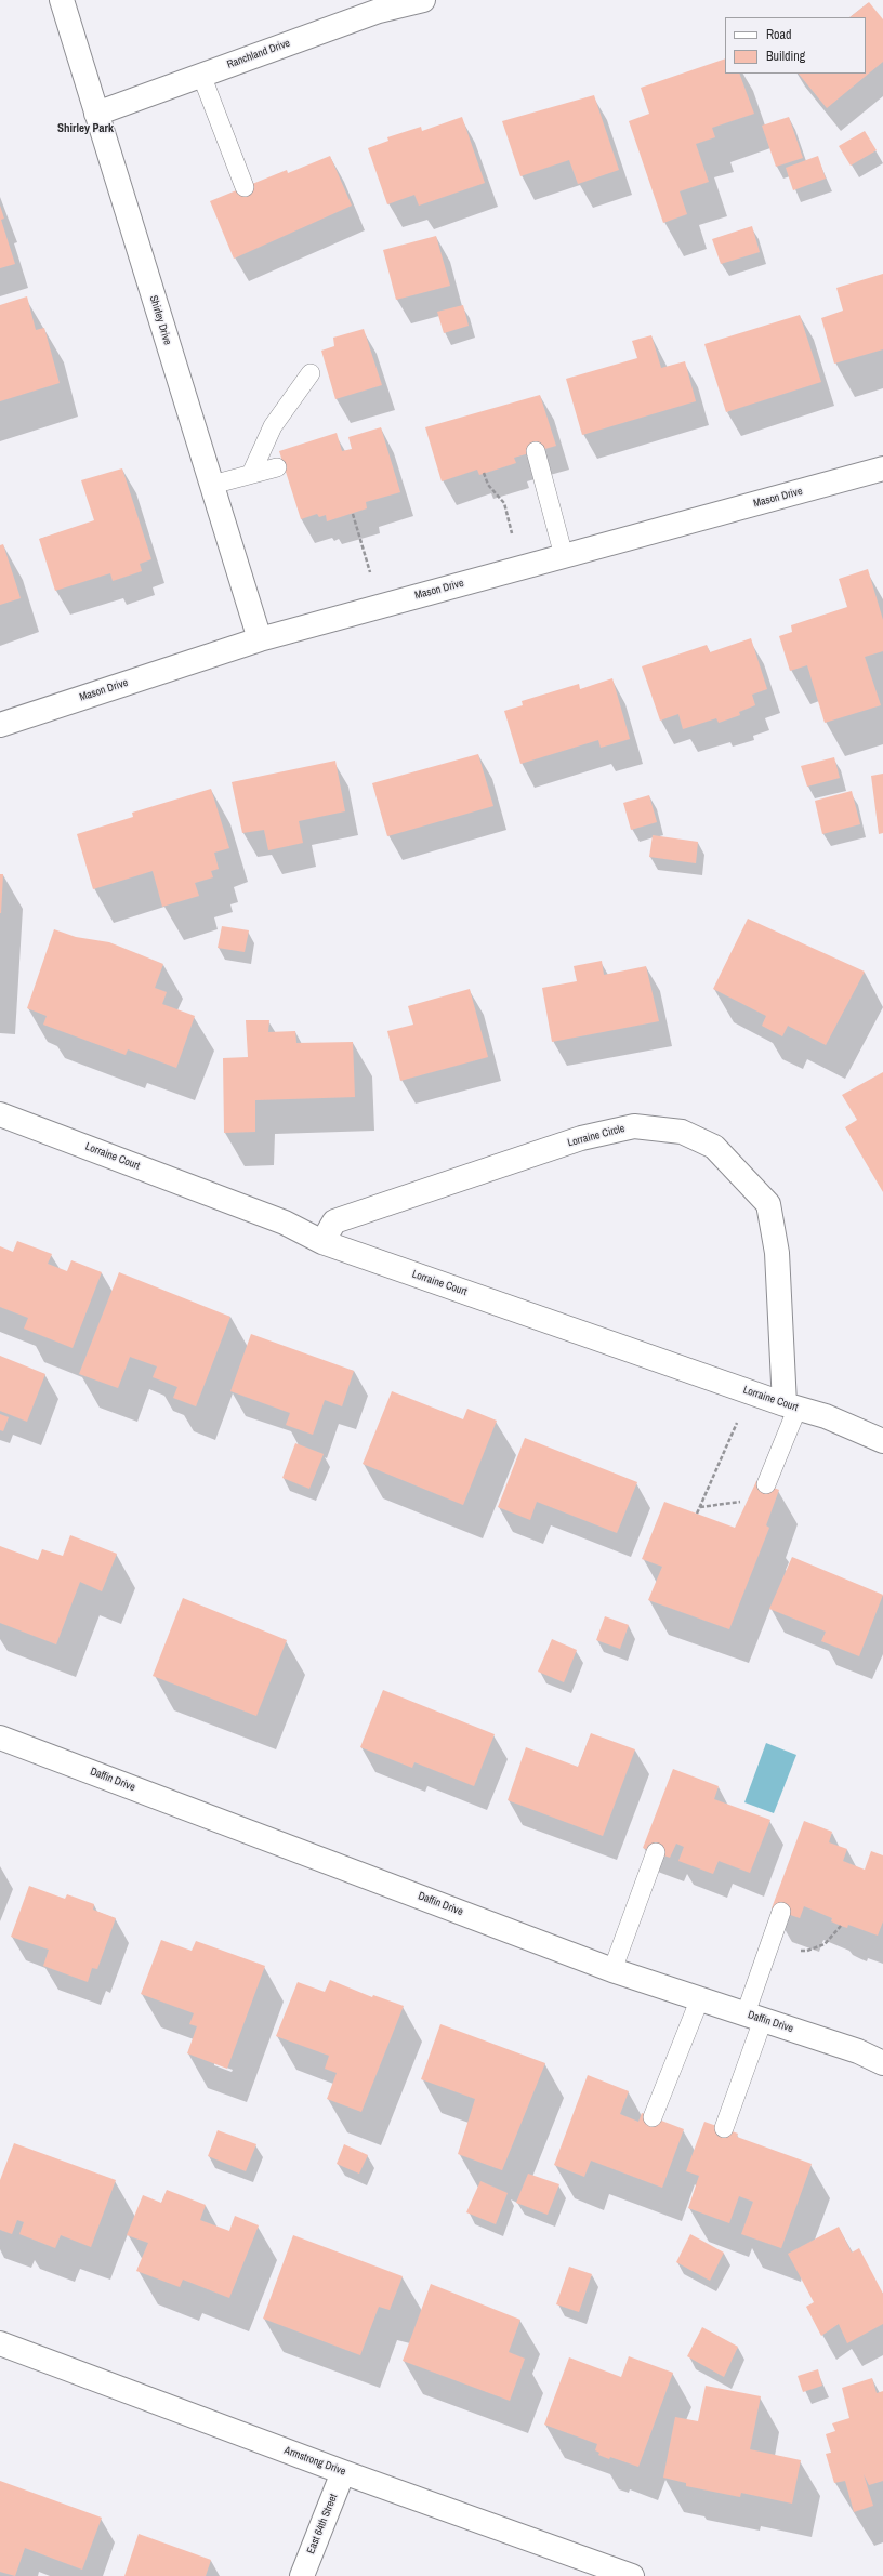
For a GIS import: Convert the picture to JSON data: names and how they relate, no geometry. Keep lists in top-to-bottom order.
{
  "streets": {
    "street": [
      "Ranchland Drive",
      "Shirley Drive",
      "Mason Drive",
      "Lorraine Circle",
      "Lorraine Court",
      "Daffin Drive",
      "Armstrong Drive",
      "East 64th Street"
    ]
  },
  "crossings": [
    ["Ranchland Drive", "Shirley Drive"],
    ["Shirley Drive", "Mason Drive"],
    ["Lorraine Circle", "Lorraine Court"],
    ["Armstrong Drive", "East 64th Street"]
  ],
  "districts": ["Shirley Park"],
  "legend": ["Road", "Building"]
}
